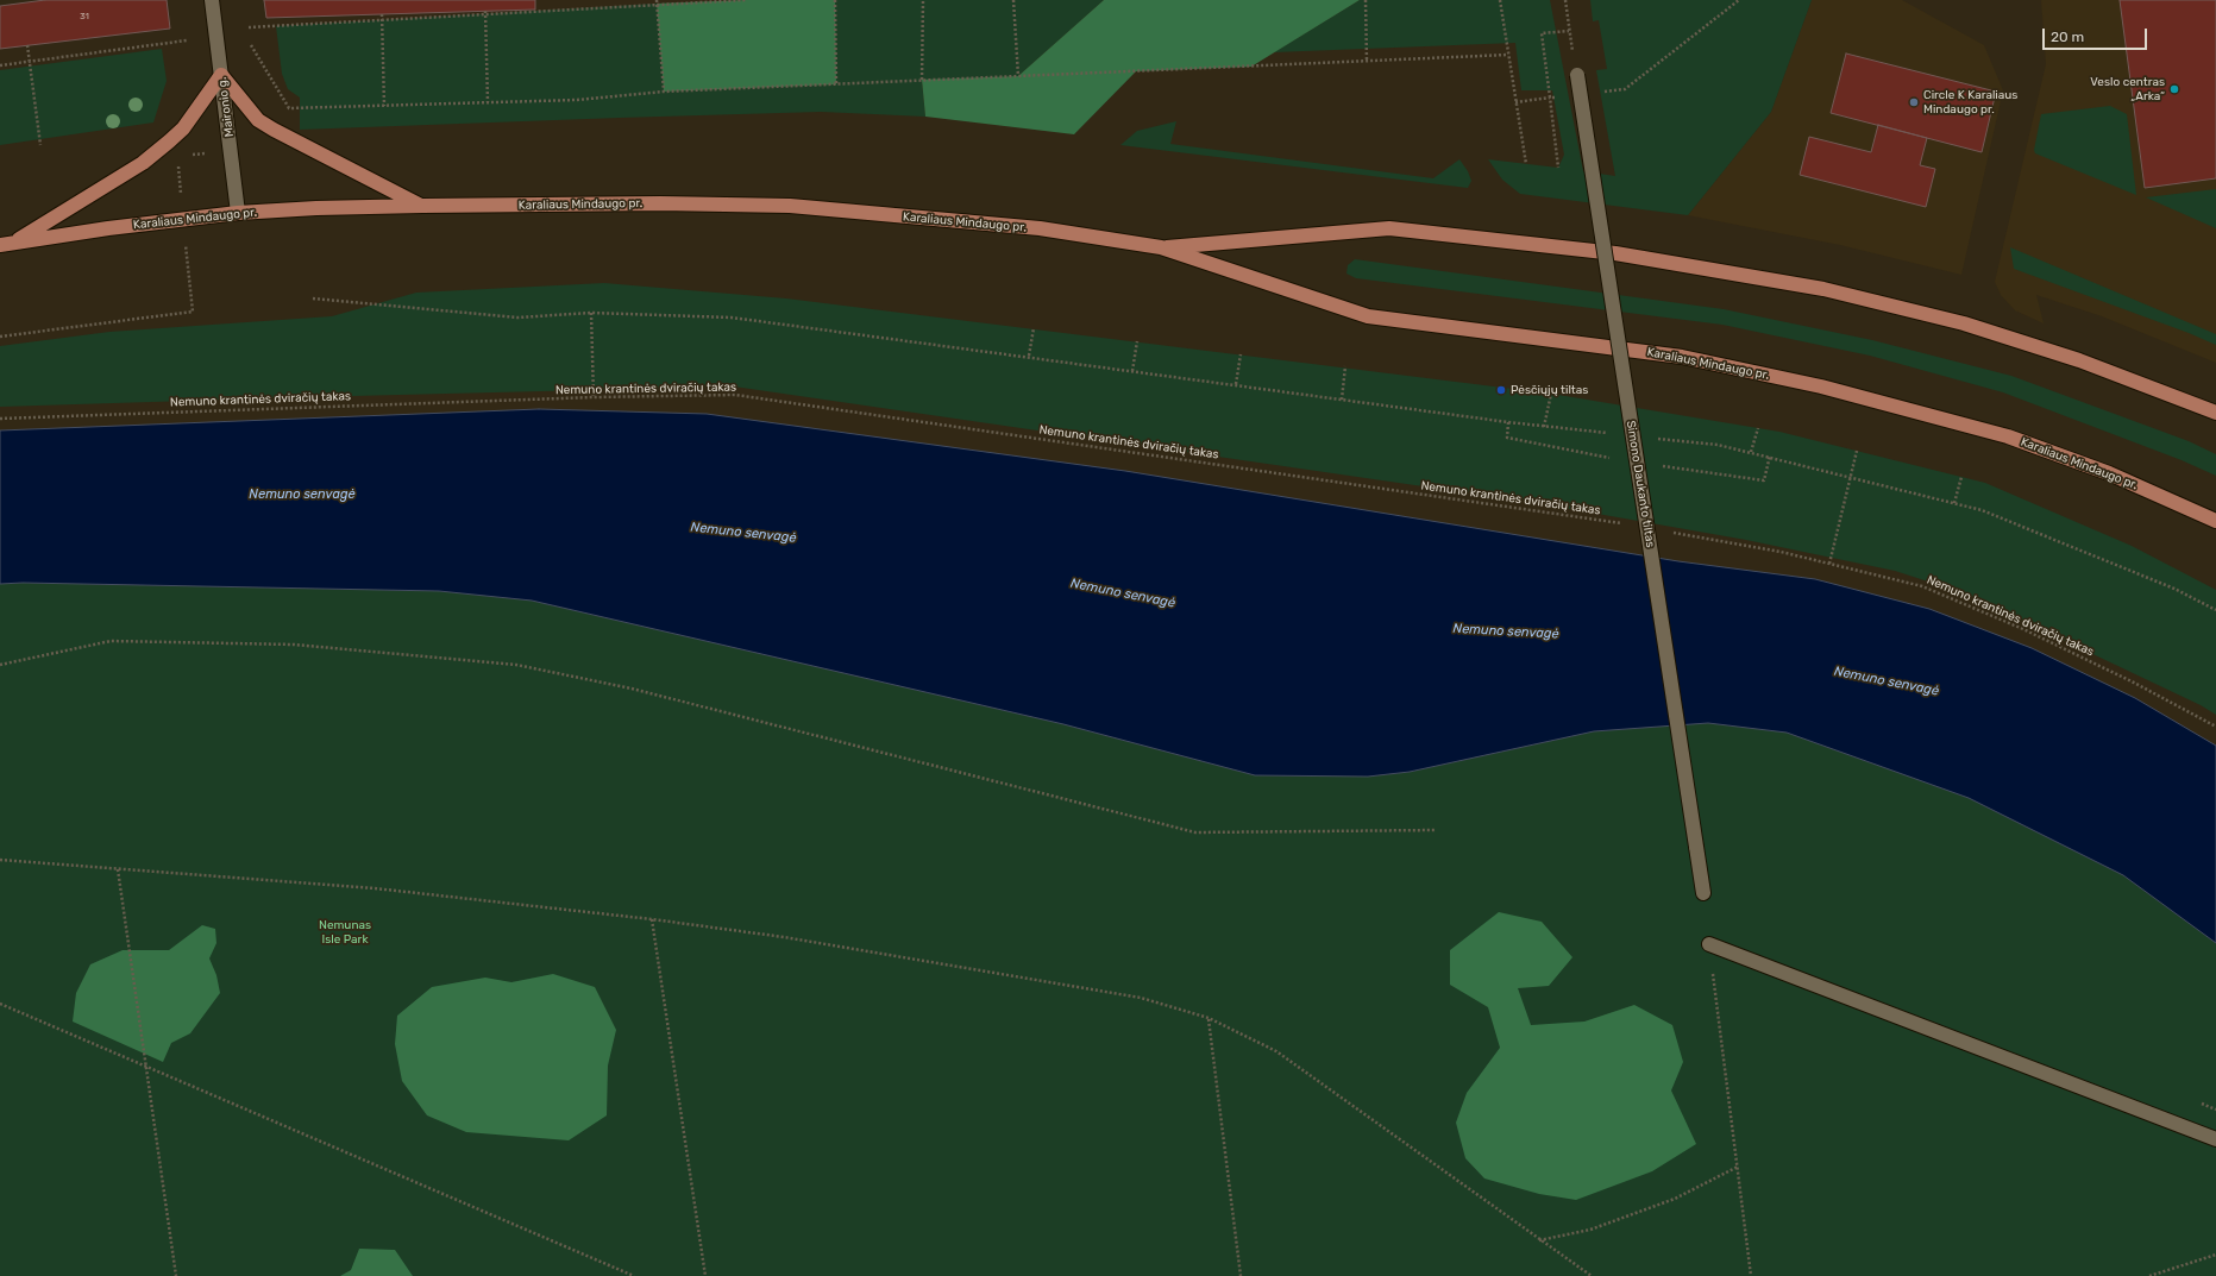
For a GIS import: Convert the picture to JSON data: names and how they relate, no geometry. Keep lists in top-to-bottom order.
{
  "streets": {
    "main road": ["Karaliaus Mindaugo pr."],
    "street": ["Maironio g.", "Simono Daukanto tiltas"],
    "path": ["Nemuno krantinės dviračių takas"]
  },
  "crossings": [
    ["Maironio g.", "Karaliaus Mindaugo pr."]
  ],
  "water": ["Nemuno senvagė"],
  "parks": ["Nemunas Isle Park"],
  "places": ["Veslo centras „Arka“", "Circle K Karaliaus Mindaugo pr.", "Pėsčiųjų tiltas"],
  "house_numbers": ["31"],
  "scale_bar": "20 m"
}
